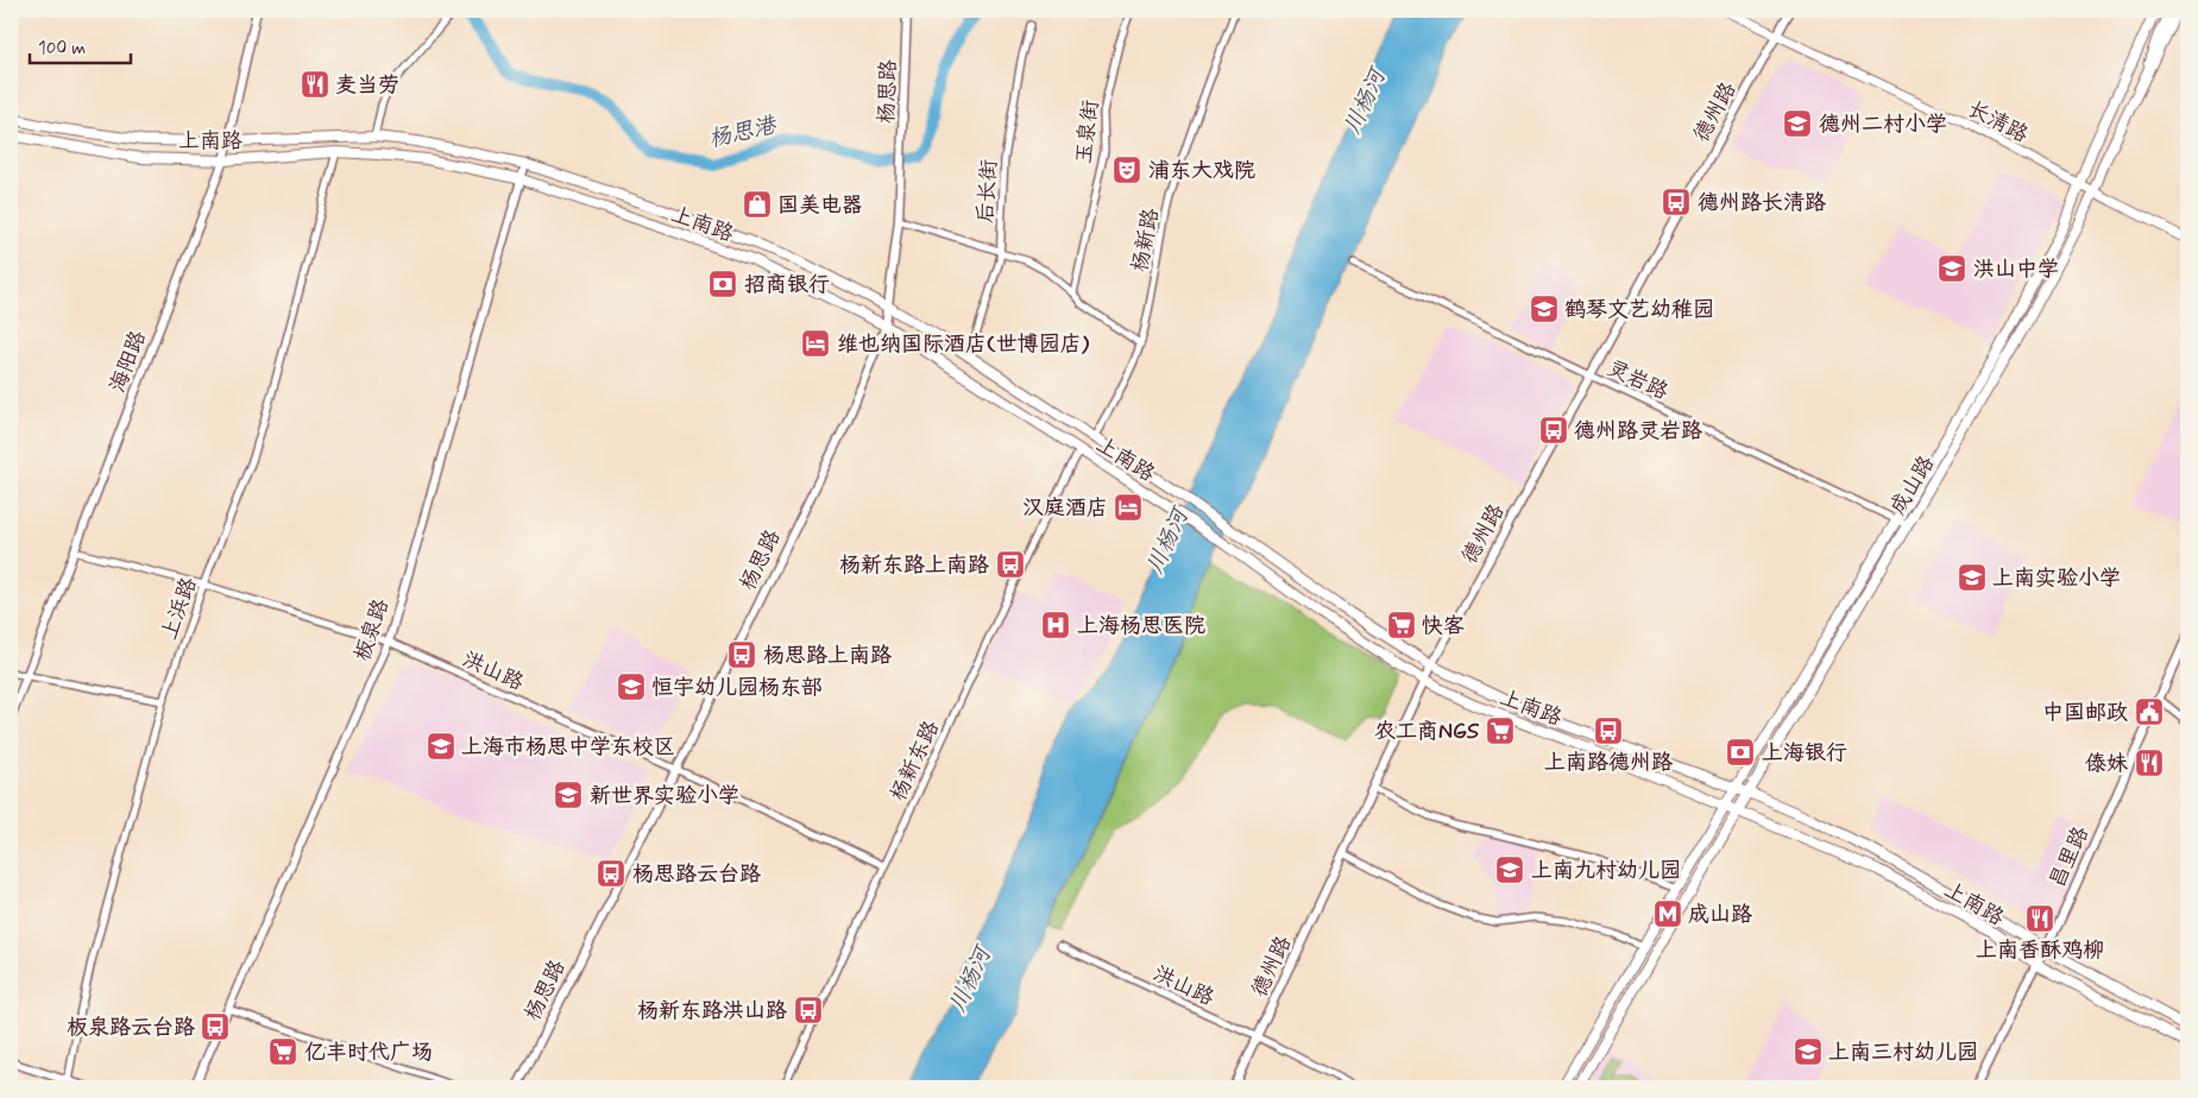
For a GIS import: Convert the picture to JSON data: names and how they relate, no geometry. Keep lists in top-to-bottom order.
{
  "streets": {
    "main road": ["长清路", "上南路", "成山路"],
    "street": [
      "杨思路",
      "德州路",
      "玉泉街",
      "后长街",
      "杨新路",
      "海阳路",
      "灵岩路",
      "上浜路",
      "板泉路",
      "洪山路",
      "杨新东路",
      "昌里路"
    ]
  },
  "crossings": [
    ["杨思路", "上南路"],
    ["杨思路", "洪山路"],
    ["德州路", "长清路"],
    ["德州路", "上南路"],
    ["德州路", "灵岩路"],
    ["德州路", "洪山路"],
    ["长清路", "成山路"],
    ["上南路", "后长街"],
    ["上南路", "杨新路"],
    ["上南路", "海阳路"],
    ["上南路", "成山路"],
    ["上南路", "上浜路"],
    ["上南路", "板泉路"],
    ["上南路", "杨新东路"],
    ["上南路", "昌里路"],
    ["海阳路", "洪山路"],
    ["灵岩路", "成山路"],
    ["上浜路", "洪山路"],
    ["板泉路", "洪山路"],
    ["洪山路", "杨新东路"]
  ],
  "water": ["川杨河", "杨思港"],
  "places": {
    "restaurant": ["麦当劳", "傣妹", "上南香酥鸡柳"],
    "school or university": [
      "德州二村小学",
      "洪山中学",
      "鹤琴文艺幼稚园",
      "上南实验小学",
      "恒宇幼儿园杨东部",
      "上海市杨思中学东校区",
      "新世界实验小学",
      "上南九村幼儿园",
      "上南三村幼儿园"
    ],
    "theatre": ["浦东大戏院"],
    "bus stop": [
      "德州路长清路",
      "德州路灵岩路",
      "杨新东路上南路",
      "杨思路上南路",
      "上南路德州路",
      "杨思路云台路",
      "杨新东路洪山路",
      "板泉路云台路"
    ],
    "shop": ["国美电器"],
    "bank": ["招商银行", "上海银行"],
    "hotel": ["维也纳国际酒店(世博园店)", "汉庭酒店"],
    "hospital": ["上海杨思医院"],
    "supermarket": ["快客", "农工商NGS", "亿丰时代广场"],
    "public building": ["中国邮政"],
    "metro station": ["成山路"]
  },
  "scale_bar": "100 m"
}
